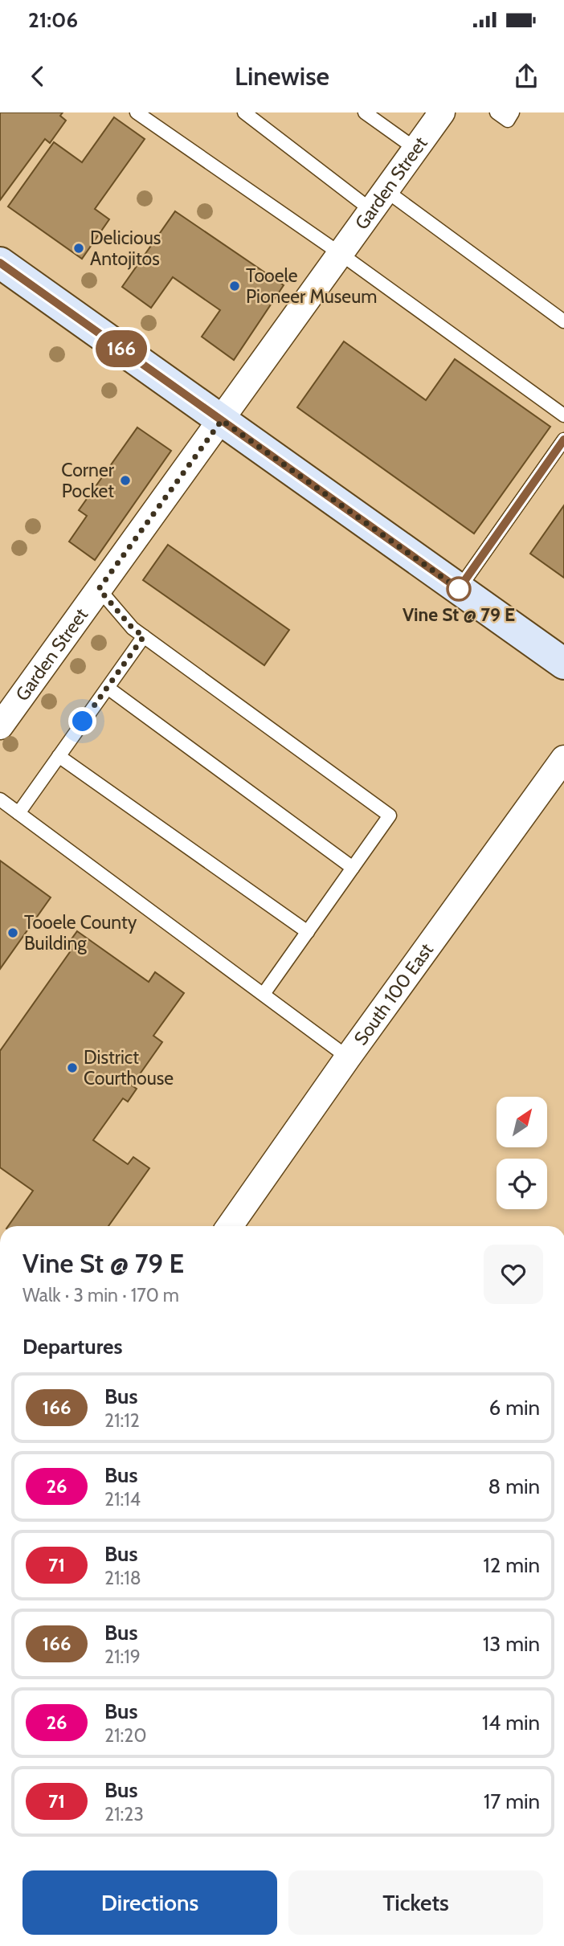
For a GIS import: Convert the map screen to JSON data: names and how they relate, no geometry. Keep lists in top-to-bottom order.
{
  "streets": {
    "street": ["Garden Street", "South 100 East"]
  },
  "places": [
    "Delicious Antojitos",
    "Tooele Pioneer Museum",
    "Corner Pocket",
    "Vine St @ 79 E",
    "Tooele County Building",
    "District Courthouse"
  ],
  "lines": ["bus line 166"],
  "north": "top right",
  "page": {
    "status": "21:06",
    "header": "Linewise",
    "on_map": "166",
    "heading": [
      ["Vine St @ 79 E", "Walk · 3 min · 170 m"],
      "Departures"
    ],
    "list": [
      {
        "mark": "166",
        "name": "Bus",
        "note": "21:12",
        "value": "6 min"
      },
      {
        "mark": "26",
        "name": "Bus",
        "note": "21:14",
        "value": "8 min"
      },
      {
        "mark": "71",
        "name": "Bus",
        "note": "21:18",
        "value": "12 min"
      },
      {
        "mark": "166",
        "name": "Bus",
        "note": "21:19",
        "value": "13 min"
      },
      {
        "mark": "26",
        "name": "Bus",
        "note": "21:20",
        "value": "14 min"
      },
      {
        "mark": "71",
        "name": "Bus",
        "note": "21:23",
        "value": "17 min"
      }
    ],
    "buttons": ["Directions", "Tickets"]
  }
}
